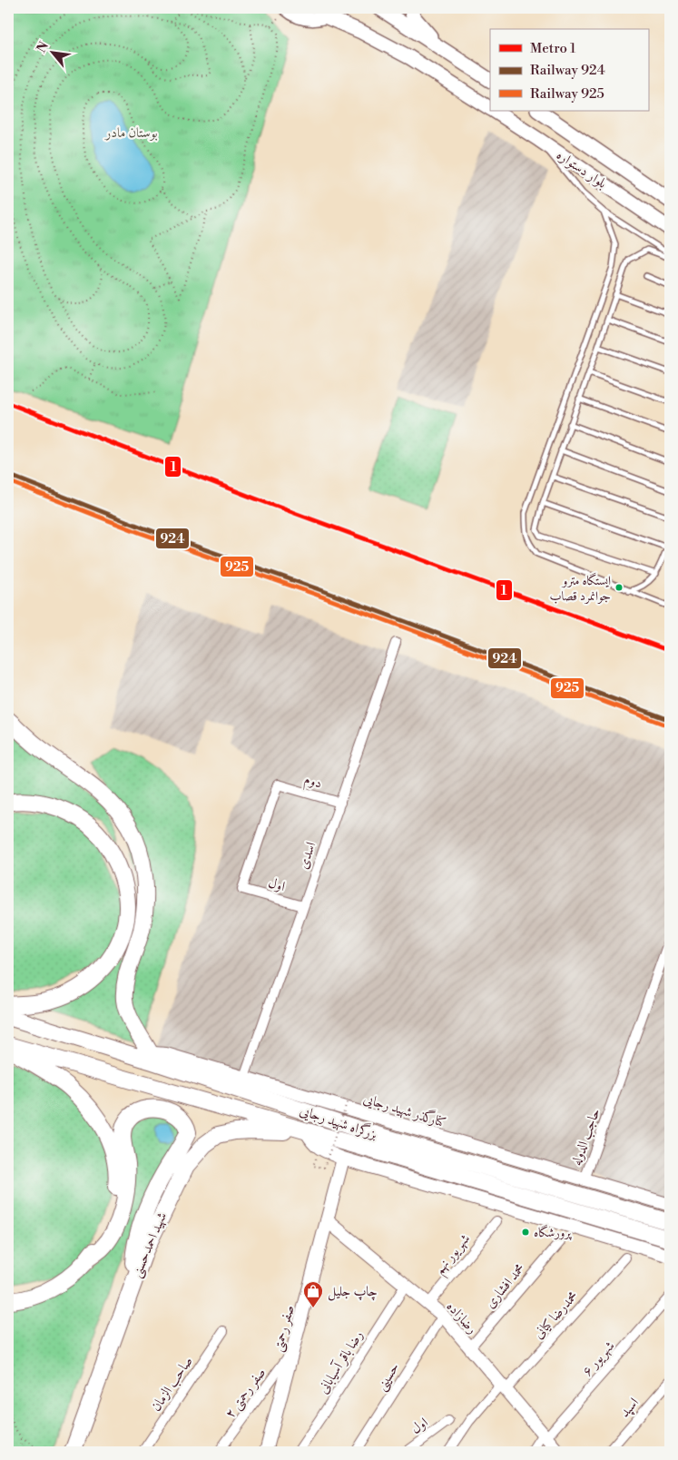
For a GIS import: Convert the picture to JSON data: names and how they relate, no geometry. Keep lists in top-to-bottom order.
{
  "streets": {
    "highway": ["بزرگراه شهید رجایی", "شهید احمدحسنی"],
    "main road": ["بلوار دستواره"],
    "street": [
      "دوم",
      "اسدی",
      "اول",
      "کنارگذر شهید رجایی",
      "حاجب الدوله",
      "شهریور نهم",
      "محمد افشاری",
      "محمدرضا کیانی",
      "رضازاده",
      "صفر رحمتی",
      "شهریور ۶",
      "رضا باقر آسیابانی",
      "حسینی",
      "صاحب الزمان",
      "صفر رحمتی ۲",
      "اسپد"
    ]
  },
  "crossings": [
    ["دوم", "اسدی"],
    ["دوم", "اول"],
    ["اسدی", "اول"],
    ["اسدی", "کنارگذر شهید رجایی"],
    ["کنارگذر شهید رجایی", "بزرگراه شهید رجایی"],
    ["کنارگذر شهید رجایی", "حاجب الدوله"],
    ["بزرگراه شهید رجایی", "شهید احمدحسنی"],
    ["شهریور نهم", "رضازاده"],
    ["محمد افشاری", "رضازاده"],
    ["محمدرضا کیانی", "رضازاده"],
    ["رضازاده", "صفر رحمتی"],
    ["رضازاده", "شهریور ۶"],
    ["رضازاده", "رضا باقر آسیابانی"],
    ["رضازاده", "حسینی"],
    ["صفر رحمتی", "صفر رحمتی ۲"]
  ],
  "parks": ["بوستان مادر"],
  "places": {
    "other": ["ایستگاه مترو جوانمرد قصاب", "پرورشگاه"],
    "shop": ["چاپ جلیل"]
  },
  "lines": ["metro line 1", "rail line 924", "rail line 925"],
  "legend": ["Metro 1", "Railway 924", "Railway 925"],
  "north": "top left"
}
